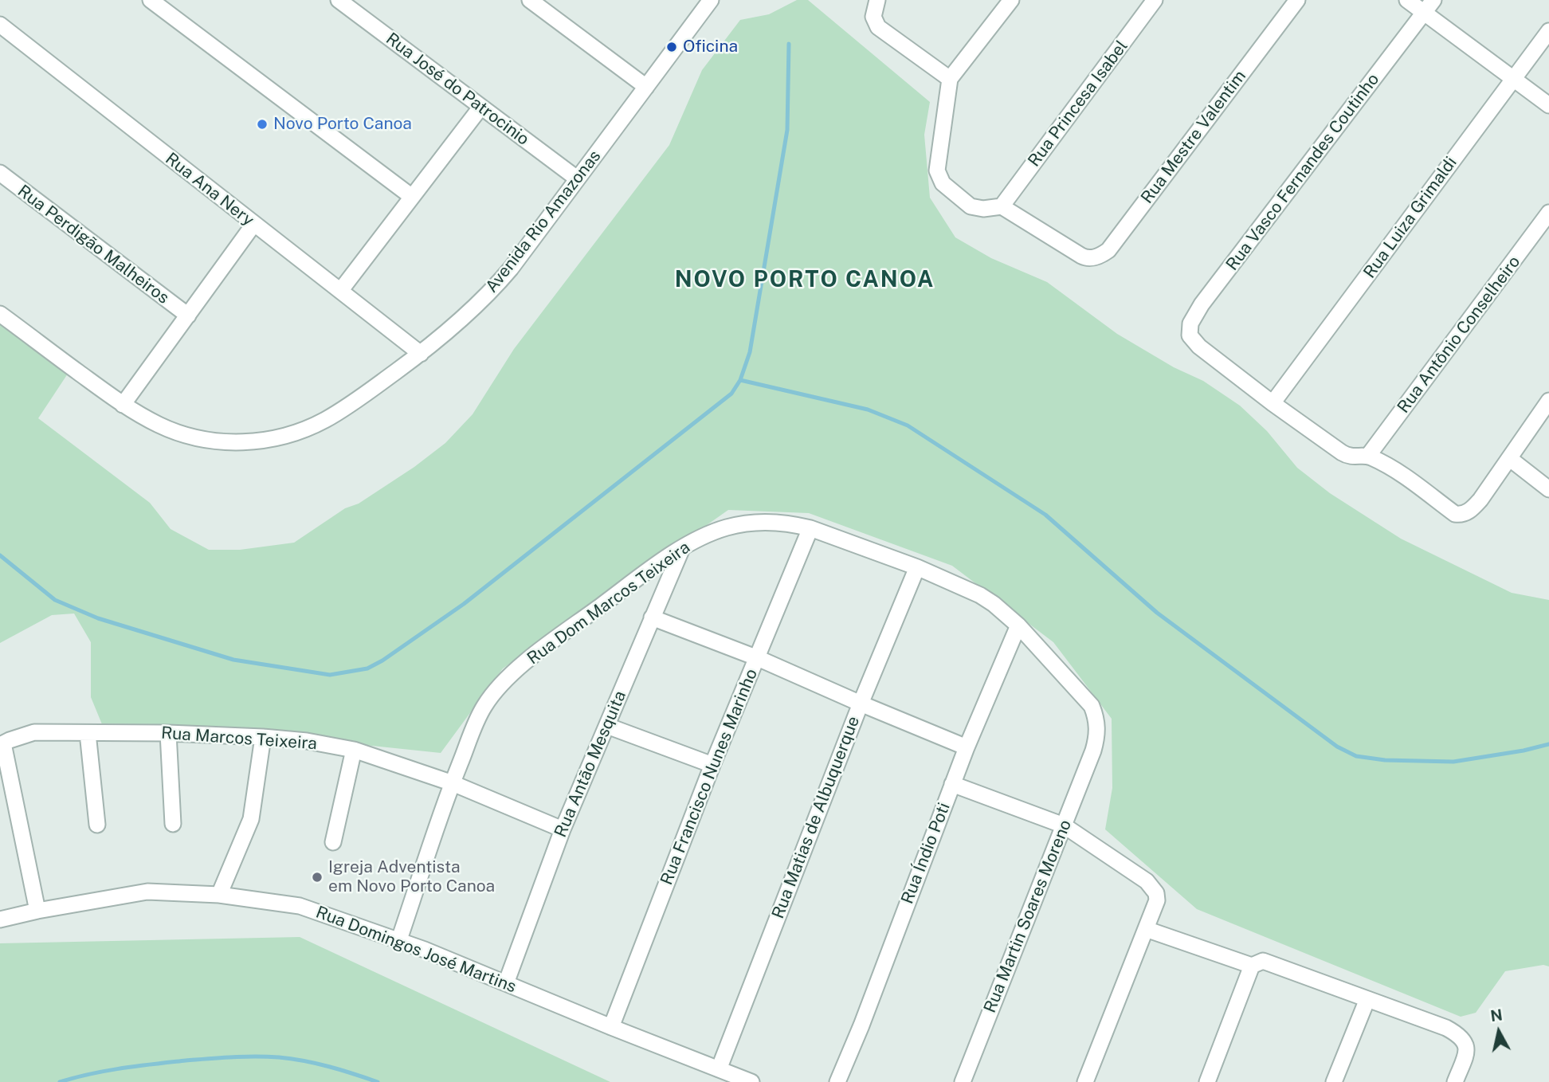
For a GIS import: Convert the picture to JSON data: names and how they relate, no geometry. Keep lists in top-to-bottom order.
{
  "streets": {
    "street": [
      "Rua José do Patrocinio",
      "Rua Princesa Isabel",
      "Rua Mestre Valentim",
      "Rua Vasco Fernandes Coutinho",
      "Rua Ana Nery",
      "Rua Luiza Grimaldi",
      "Avenida Rio Amazonas",
      "Rua Perdigão Malheiros",
      "Rua Antônio Conselheiro",
      "Rua Dom Marcos Teixeira",
      "Rua Marcos Teixeira",
      "Rua Antão Mesquita",
      "Rua Francisco Nunes Marinho",
      "Rua Matias de Albuquerque",
      "Rua Índio Poti",
      "Rua Martin Soares Moreno",
      "Rua Domingos José Martins"
    ]
  },
  "crossings": [
    ["Rua José do Patrocinio", "Avenida Rio Amazonas"],
    ["Rua Princesa Isabel", "Rua Mestre Valentim"],
    ["Rua Vasco Fernandes Coutinho", "Rua Luiza Grimaldi"],
    ["Rua Ana Nery", "Avenida Rio Amazonas"],
    ["Rua Dom Marcos Teixeira", "Rua Marcos Teixeira"],
    ["Rua Dom Marcos Teixeira", "Rua Antão Mesquita"],
    ["Rua Dom Marcos Teixeira", "Rua Francisco Nunes Marinho"],
    ["Rua Dom Marcos Teixeira", "Rua Matias de Albuquerque"],
    ["Rua Dom Marcos Teixeira", "Rua Índio Poti"],
    ["Rua Dom Marcos Teixeira", "Rua Martin Soares Moreno"],
    ["Rua Dom Marcos Teixeira", "Rua Domingos José Martins"],
    ["Rua Marcos Teixeira", "Rua Antão Mesquita"],
    ["Rua Antão Mesquita", "Rua Domingos José Martins"],
    ["Rua Francisco Nunes Marinho", "Rua Domingos José Martins"],
    ["Rua Matias de Albuquerque", "Rua Domingos José Martins"]
  ],
  "districts": ["NOVO PORTO CANOA"],
  "places": ["Oficina", "Novo Porto Canoa", "Igreja Adventista em Novo Porto Canoa"],
  "north": "top"
}
